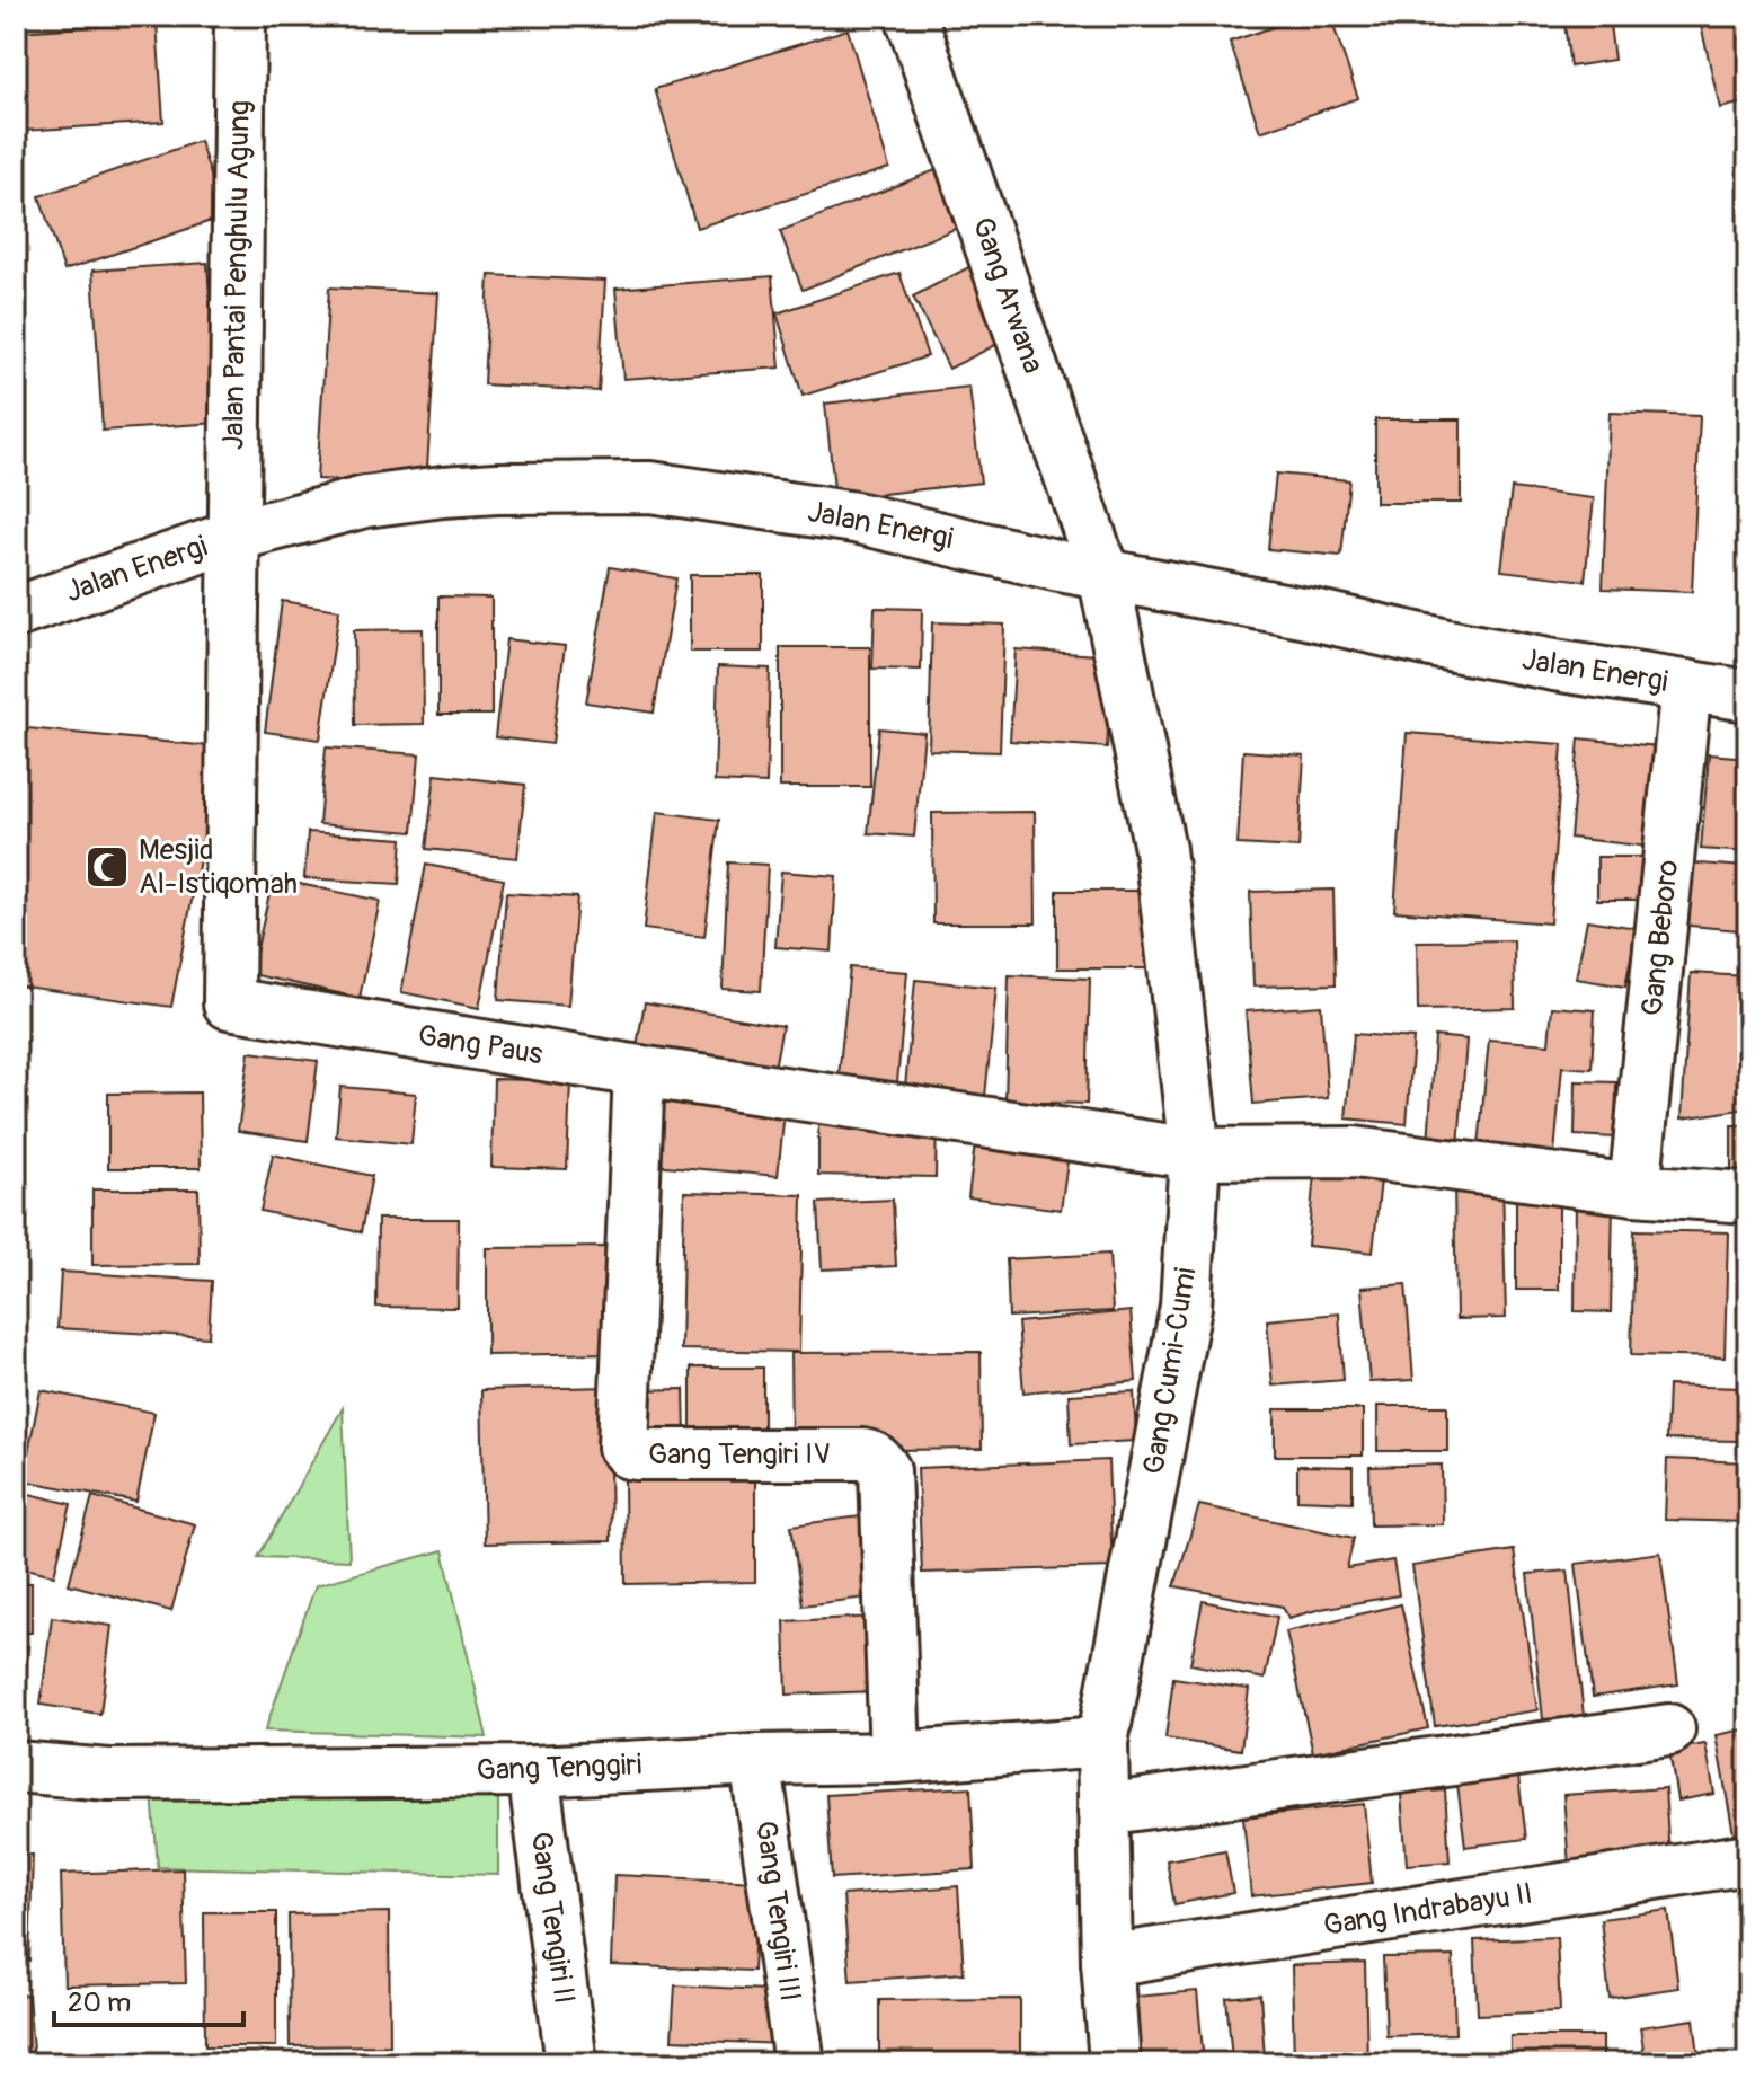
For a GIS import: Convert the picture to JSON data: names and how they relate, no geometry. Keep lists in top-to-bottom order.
{
  "streets": {
    "main road": [
      "Jalan Pantai Penghulu Agung",
      "Gang Arwana",
      "Jalan Energi",
      "Gang Beboro",
      "Gang Paus",
      "Gang Cumi-Cumi",
      "Gang Tengiri IV",
      "Gang Tenggiri",
      "Gang Indrabayu II",
      "Gang Tengiri III",
      "Gang Tengiri II"
    ]
  },
  "crossings": [
    ["Jalan Pantai Penghulu Agung", "Jalan Energi"],
    ["Jalan Pantai Penghulu Agung", "Gang Paus"],
    ["Gang Arwana", "Jalan Energi"],
    ["Gang Arwana", "Gang Cumi-Cumi"],
    ["Jalan Energi", "Gang Beboro"],
    ["Jalan Energi", "Gang Paus"],
    ["Jalan Energi", "Gang Cumi-Cumi"],
    ["Gang Beboro", "Gang Paus"],
    ["Gang Paus", "Gang Cumi-Cumi"],
    ["Gang Paus", "Gang Tengiri IV"],
    ["Gang Cumi-Cumi", "Gang Tenggiri"],
    ["Gang Cumi-Cumi", "Gang Indrabayu II"],
    ["Gang Tengiri IV", "Gang Tenggiri"],
    ["Gang Tenggiri", "Gang Tengiri III"],
    ["Gang Tenggiri", "Gang Tengiri II"]
  ],
  "places": {
    "mosque": ["Mesjid Al-Istiqomah"]
  },
  "scale_bar": "20 m"
}
